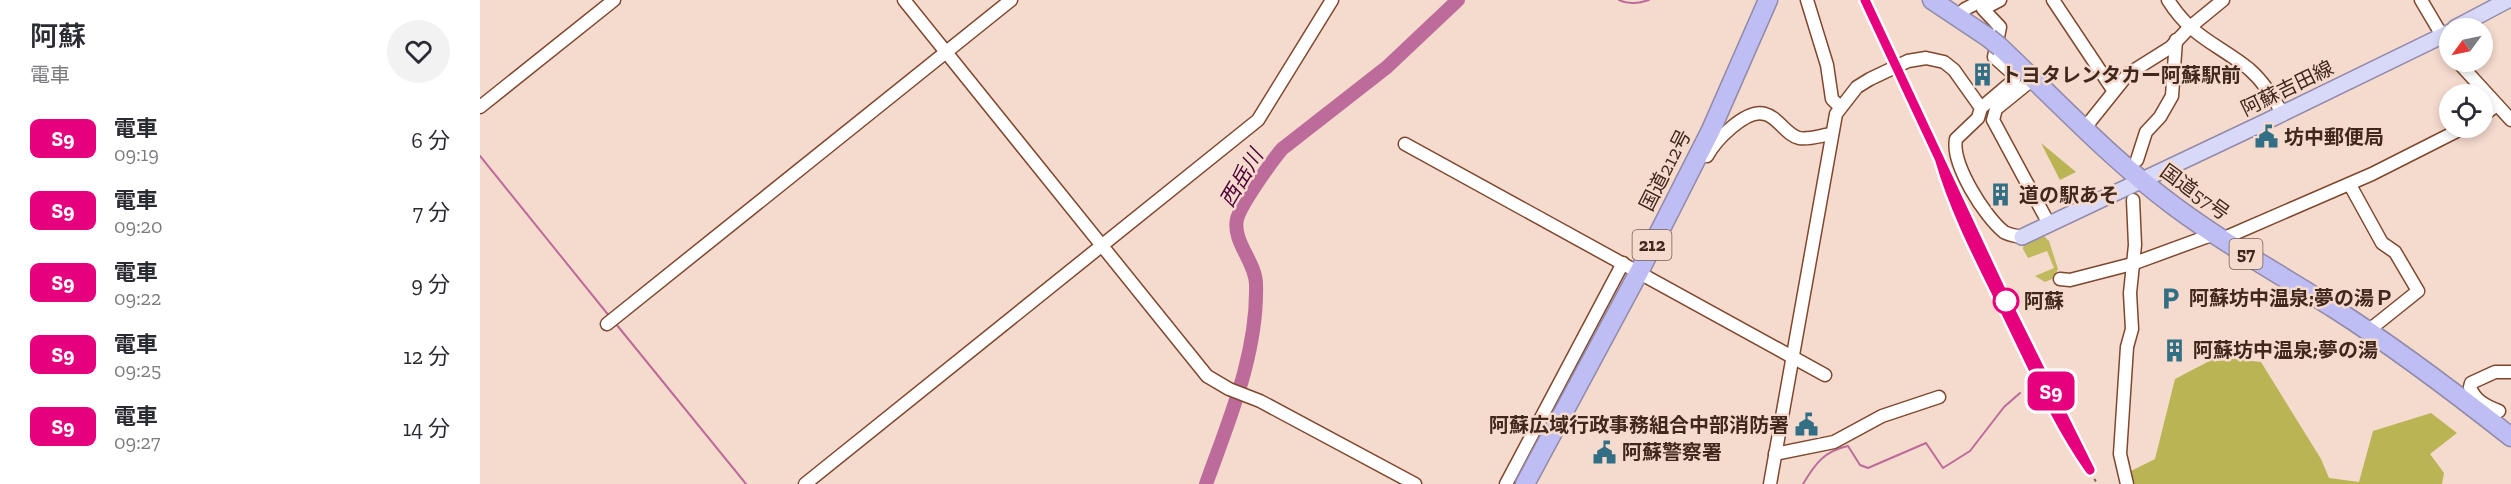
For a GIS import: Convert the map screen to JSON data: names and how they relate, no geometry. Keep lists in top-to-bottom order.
{
  "streets": {
    "highway": [
      "国道212号",
      "国道57号",
      "212",
      "57"
    ],
    "main road": ["阿蘇吉田線"]
  },
  "crossings": [
    ["阿蘇吉田線", "国道57号"]
  ],
  "water": ["西岳川"],
  "places": {
    "building": ["トヨタレンタカー阿蘇駅前", "道の駅あそ", "阿蘇坊中温泉;夢の湯"],
    "public building": ["坊中郵便局", "阿蘇広域行政事務組合中部消防署", "阿蘇警察署"],
    "parking": ["阿蘇坊中温泉;夢の湯Ｐ"],
    "other": ["阿蘇"]
  },
  "north": "bottom left",
  "page": {
    "heading": ["阿蘇", "電車"],
    "on_map": "S9",
    "list": [
      {
        "mark": "S9",
        "name": "電車",
        "note": "09:19",
        "value": "6 分"
      },
      {
        "mark": "S9",
        "name": "電車",
        "note": "09:20",
        "value": "7 分"
      },
      {
        "mark": "S9",
        "name": "電車",
        "note": "09:22",
        "value": "9 分"
      },
      {
        "mark": "S9",
        "name": "電車",
        "note": "09:25",
        "value": "12 分"
      },
      {
        "mark": "S9",
        "name": "電車",
        "note": "09:27",
        "value": "14 分"
      }
    ]
  }
}
